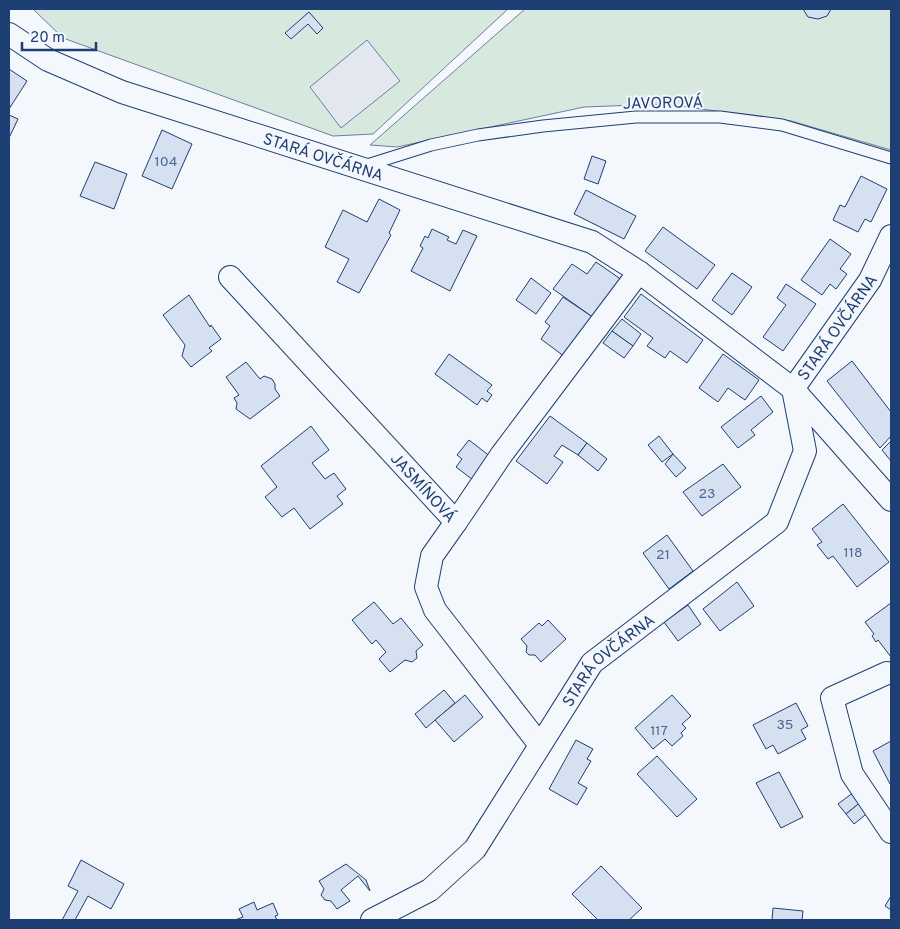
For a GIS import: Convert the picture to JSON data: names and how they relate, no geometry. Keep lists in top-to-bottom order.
{
  "streets": {
    "street": ["STARÁ OVČÁRNA", "JASMÍNOVÁ"],
    "lane": ["JAVOROVÁ"]
  },
  "crossings": [
    ["JAVOROVÁ", "STARÁ OVČÁRNA"],
    ["STARÁ OVČÁRNA", "JASMÍNOVÁ"]
  ],
  "house_numbers": [
    "104",
    "23",
    "118",
    "21",
    "35",
    "117"
  ],
  "scale_bar": "20 m"
}
